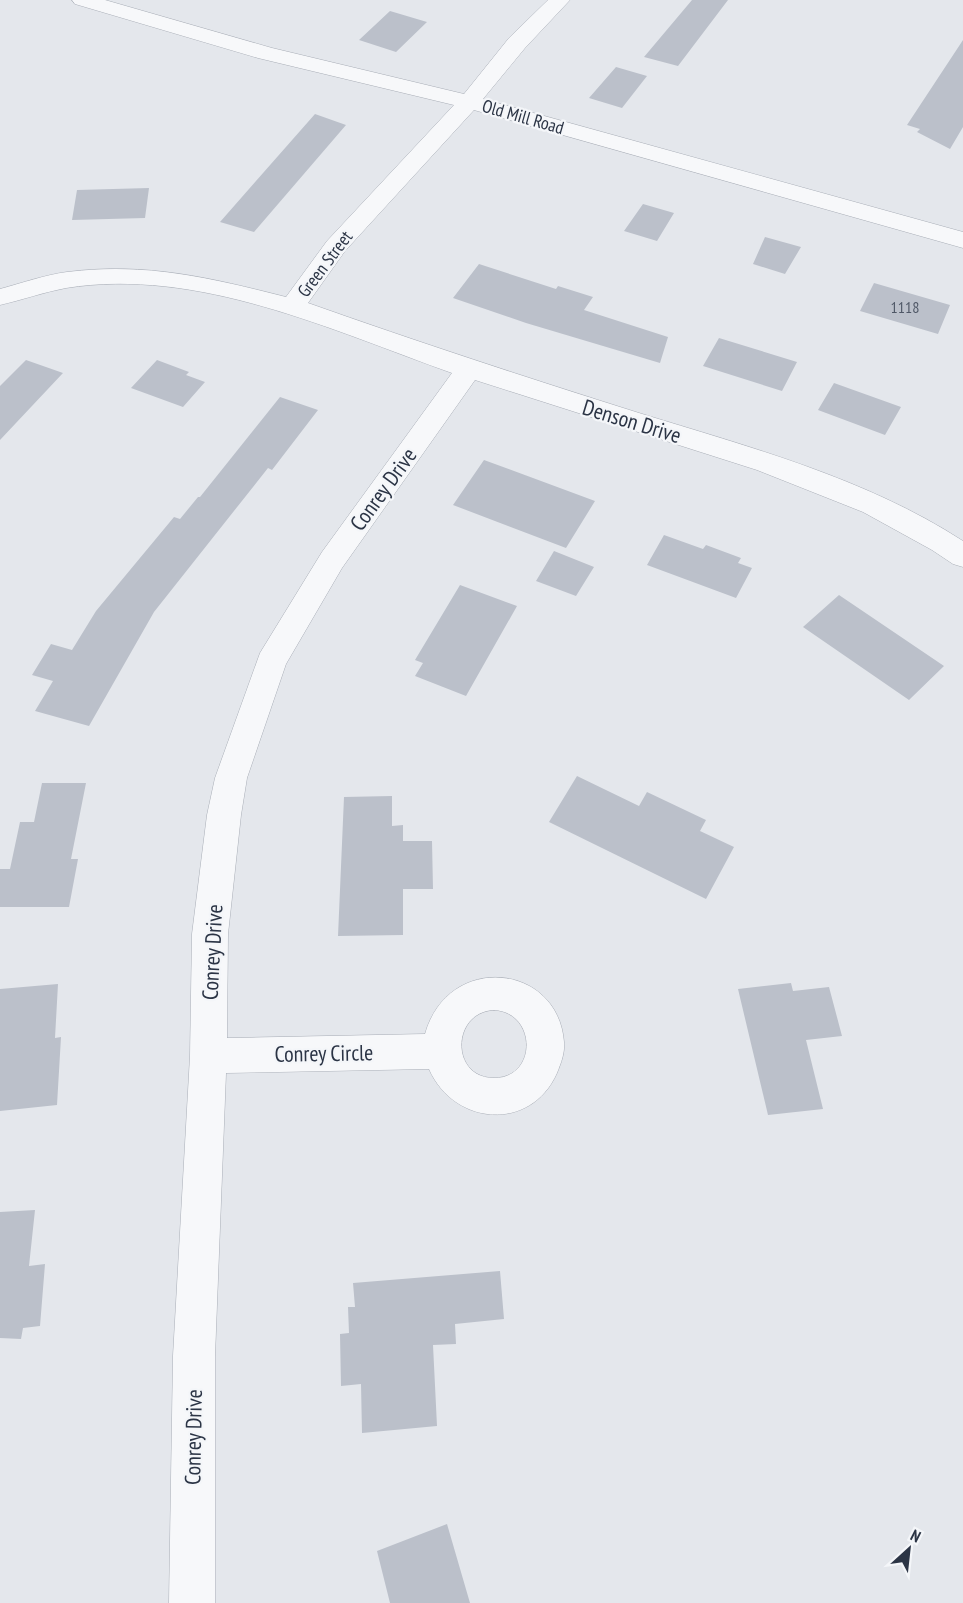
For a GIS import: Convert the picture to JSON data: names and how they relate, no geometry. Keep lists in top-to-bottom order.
{
  "streets": {
    "street": [
      "Old Mill Road",
      "Green Street",
      "Denson Drive",
      "Conrey Drive",
      "Conrey Circle"
    ]
  },
  "crossings": [
    ["Old Mill Road", "Green Street"],
    ["Green Street", "Denson Drive"],
    ["Denson Drive", "Conrey Drive"],
    ["Conrey Drive", "Conrey Circle"]
  ],
  "house_numbers": ["1118"],
  "north": "top right"
}
